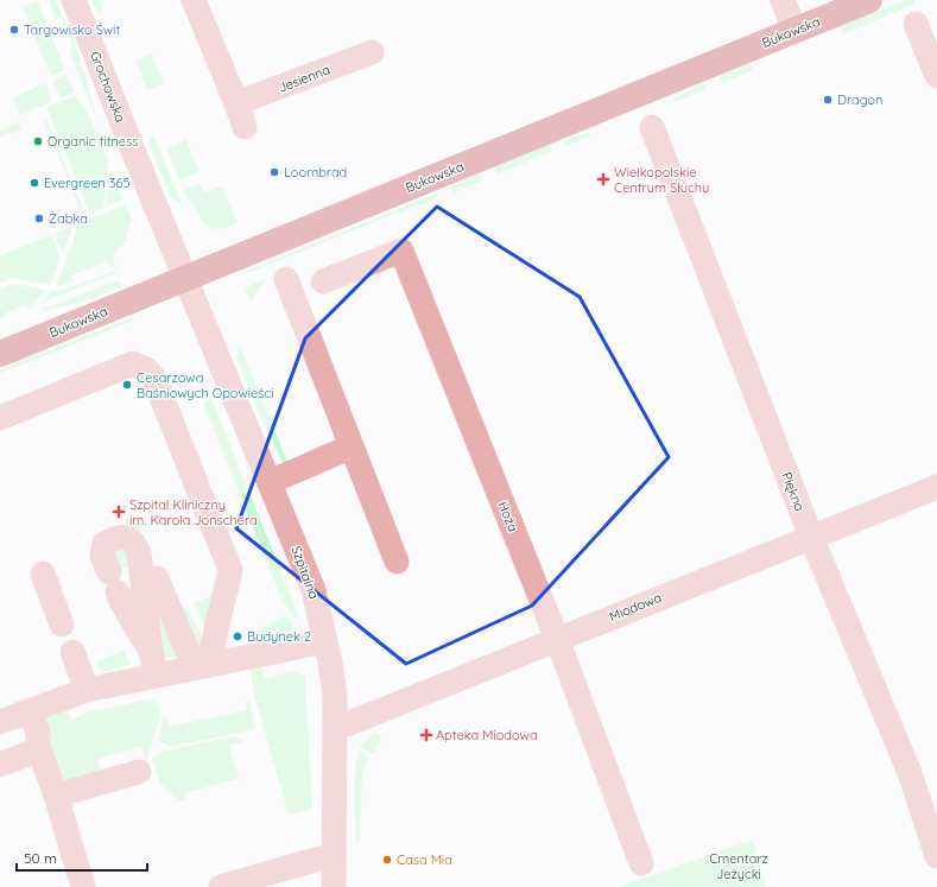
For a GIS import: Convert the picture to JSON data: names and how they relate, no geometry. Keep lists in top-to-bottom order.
{
  "streets": {
    "main road": ["Bukowska"],
    "street": [
      "Jesienna",
      "Grochowska",
      "Piękna",
      "Hoża",
      "Szpitalna",
      "Miodowa"
    ]
  },
  "crossings": [
    ["Bukowska", "Grochowska"],
    ["Bukowska", "Szpitalna"],
    ["Grochowska", "Szpitalna"],
    ["Piękna", "Miodowa"],
    ["Hoża", "Miodowa"],
    ["Szpitalna", "Miodowa"]
  ],
  "parks": ["Cmentarz Jeżycki"],
  "places": {
    "other": [
      "Targowisko Świt",
      "Dragon",
      "Organic fitness",
      "Loombrad",
      "Evergreen 365",
      "Żabka",
      "Cesarzowa Baśniowych Opowieści",
      "Budynek 2",
      "Casa Mia"
    ],
    "health": ["Wielkopolskie Centrum Słuchu", "Szpital Kliniczny im. Karola Jonschera", "Apteka Miodowa"]
  },
  "scale_bar": "50 m"
}
